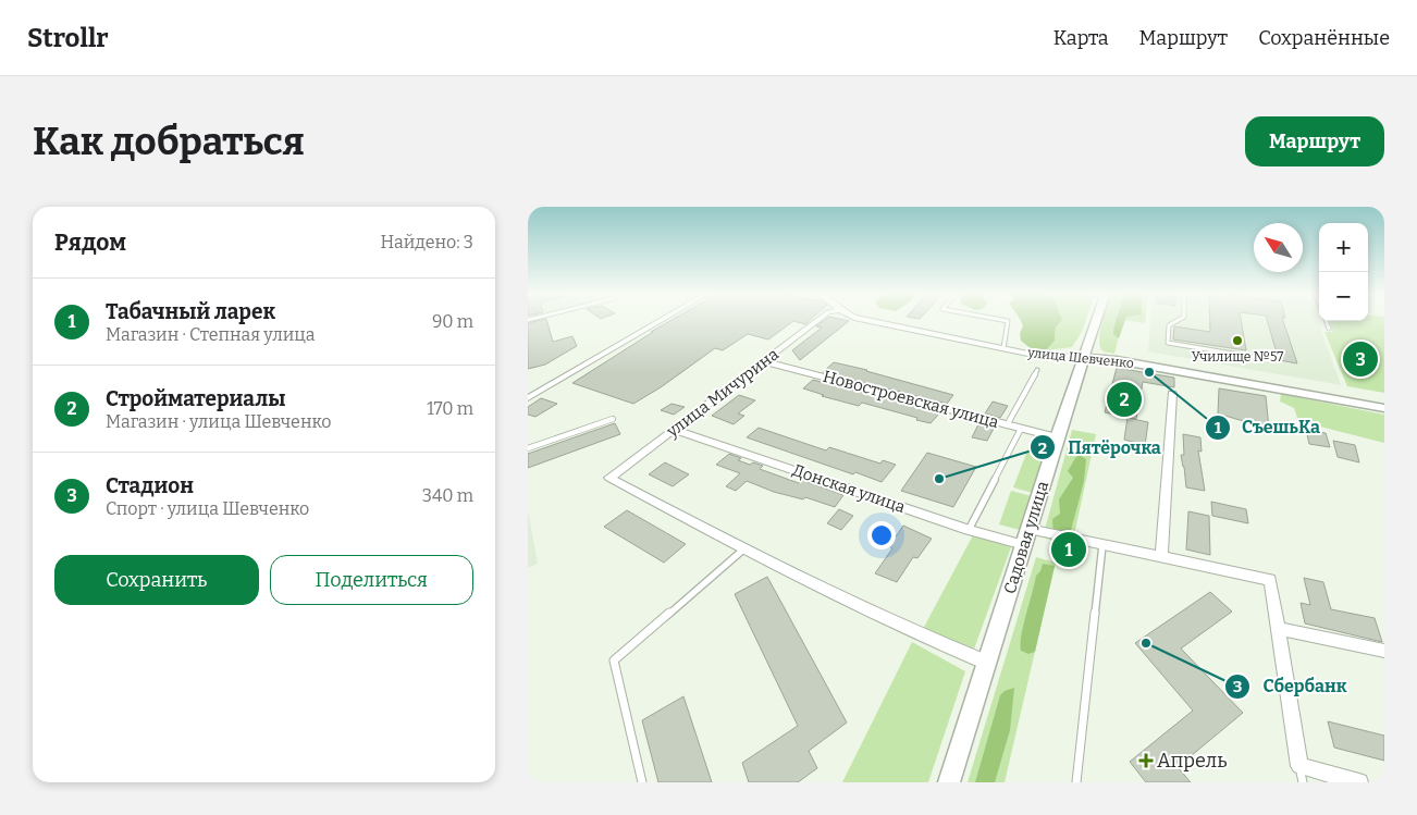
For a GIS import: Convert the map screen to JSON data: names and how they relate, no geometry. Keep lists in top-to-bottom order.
{
  "streets": {
    "street": [
      "улица Шевченко",
      "улица Мичурина",
      "Новостроевская улица",
      "Донская улица",
      "Садовая улица"
    ]
  },
  "crossings": [
    ["улица Шевченко", "Садовая улица"],
    ["улица Мичурина", "Новостроевская улица"],
    ["улица Мичурина", "Донская улица"],
    ["Новостроевская улица", "Садовая улица"],
    ["Донская улица", "Садовая улица"]
  ],
  "places": {
    "other": [
      "Училище №57",
      "СъешьКа",
      "Пятёрочка",
      "Сбербанк"
    ],
    "health": ["Апрель"]
  },
  "north": "top left",
  "page": {
    "header": "Strollr",
    "nav": ["Карта", "Маршрут", "Сохранённые"],
    "buttons": [
      "Маршрут",
      ["Сохранить", "Поделиться"]
    ],
    "title": "Как добраться",
    "heading": ["Рядом", "Найдено: 3"],
    "map_buttons": ["+", "−"],
    "list": [
      {
        "mark": "1",
        "name": "Табачный ларек",
        "note": "Магазин · Степная улица",
        "value": "90 m"
      },
      {
        "mark": "2",
        "name": "Стройматериалы",
        "note": "Магазин · улица Шевченко",
        "value": "170 m"
      },
      {
        "mark": "3",
        "name": "Стадион",
        "note": "Спорт · улица Шевченко",
        "value": "340 m"
      }
    ],
    "pins": ["3", "2", "1"]
  }
}
